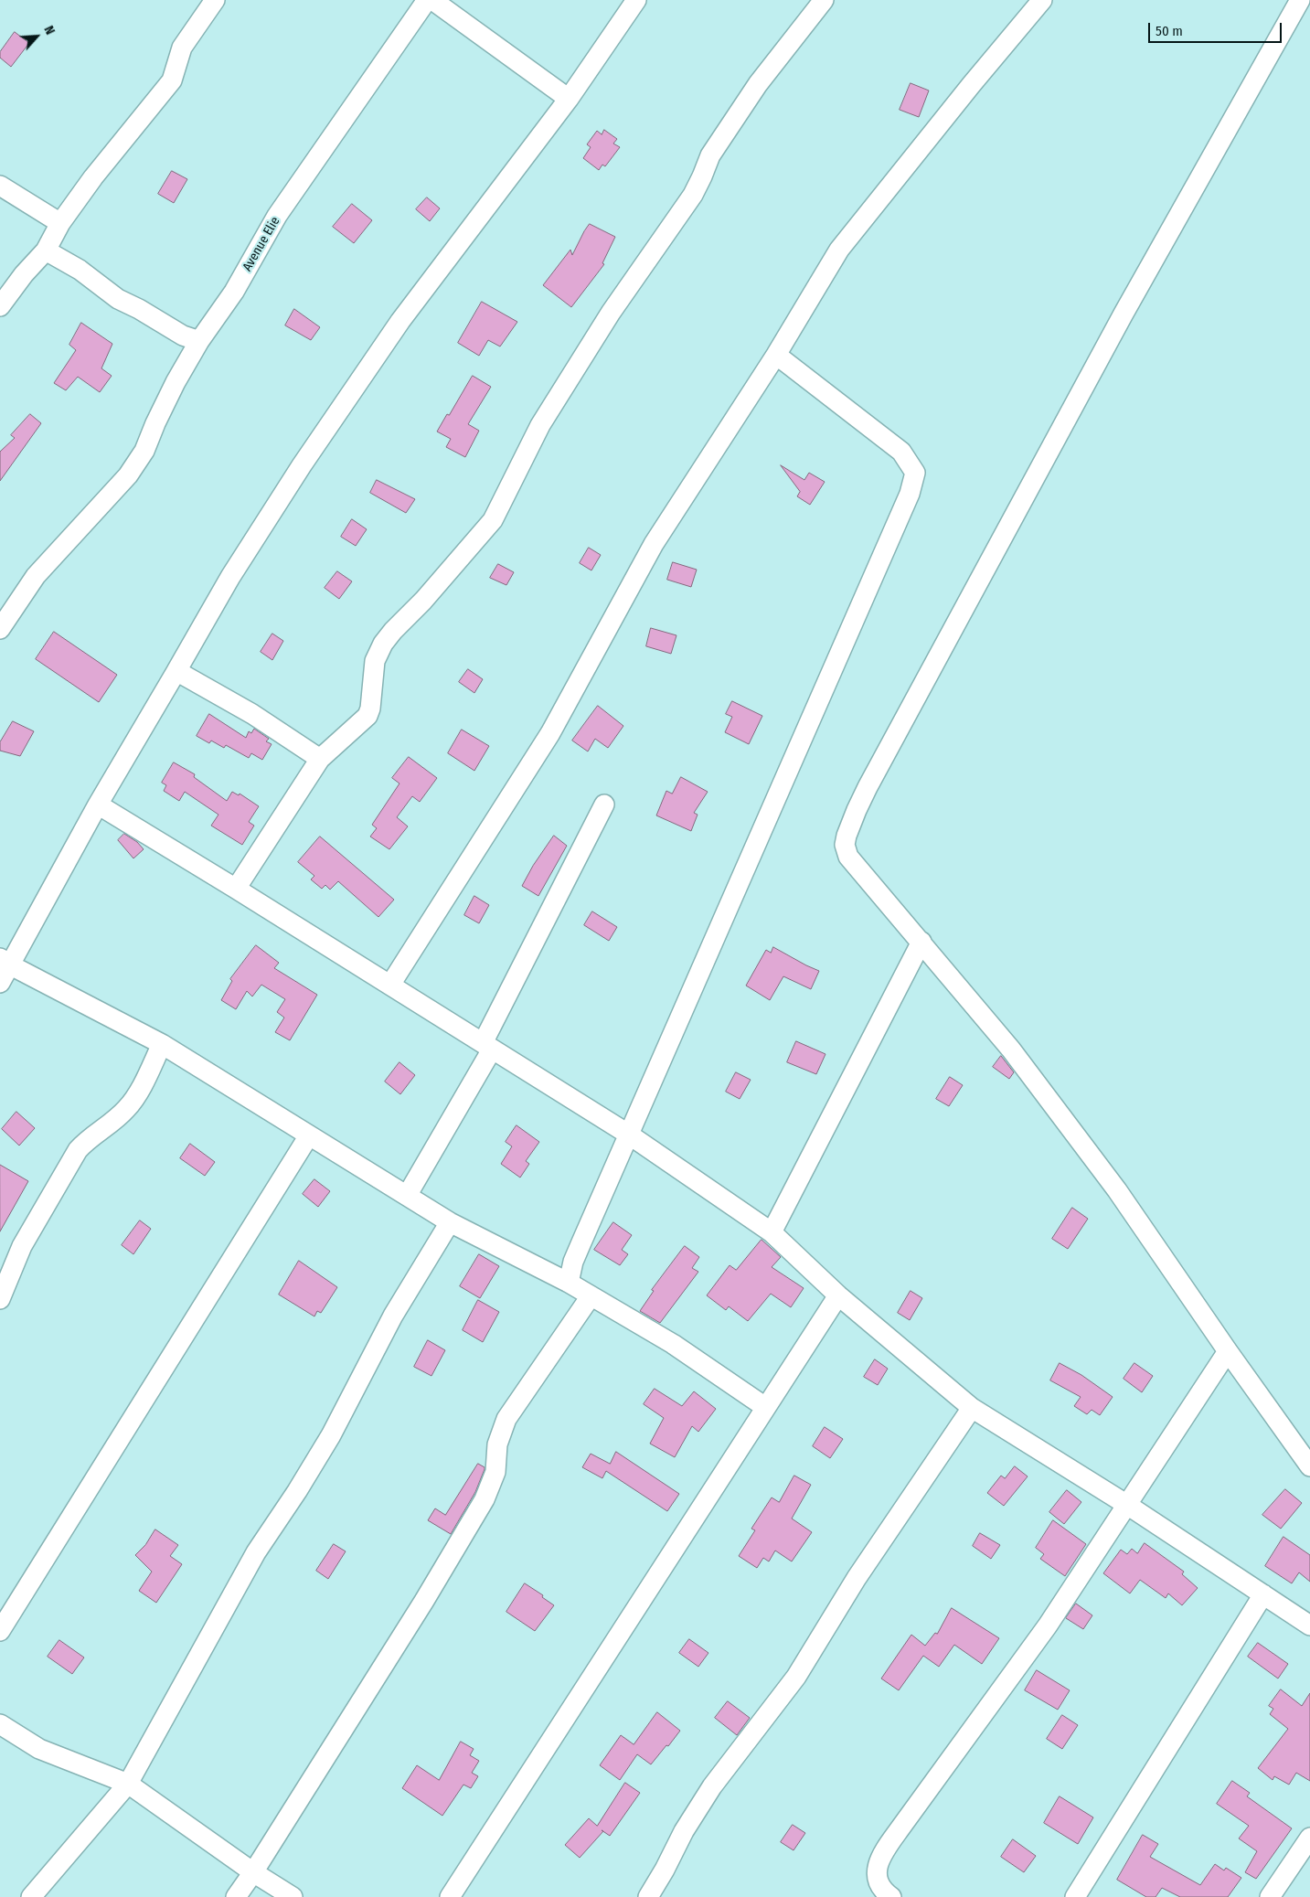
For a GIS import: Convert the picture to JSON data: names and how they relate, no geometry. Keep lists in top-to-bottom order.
{
  "streets": {
    "street": ["Avenue Elie"]
  },
  "scale_bar": "50 m",
  "north": "top right"
}
